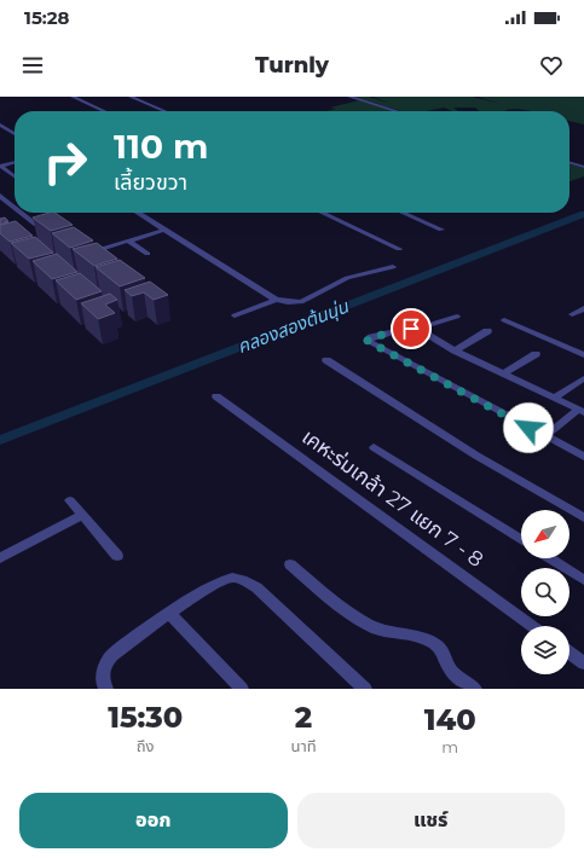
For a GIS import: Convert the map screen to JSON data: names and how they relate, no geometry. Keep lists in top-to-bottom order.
{
  "streets": {
    "street": ["เคหะร่มเกล้า 27 แยก 7 - 8"]
  },
  "water": ["คลองสองต้นนุ่น"],
  "north": "bottom left",
  "page": {
    "status": "15:28",
    "header": "Turnly",
    "turn": ["110 m", "เลี้ยวขวา"],
    "eta": [
      "15:30",
      "ถึง",
      "2",
      "นาที",
      "140",
      "m"
    ],
    "buttons": ["ออก", "แชร์"]
  }
}
